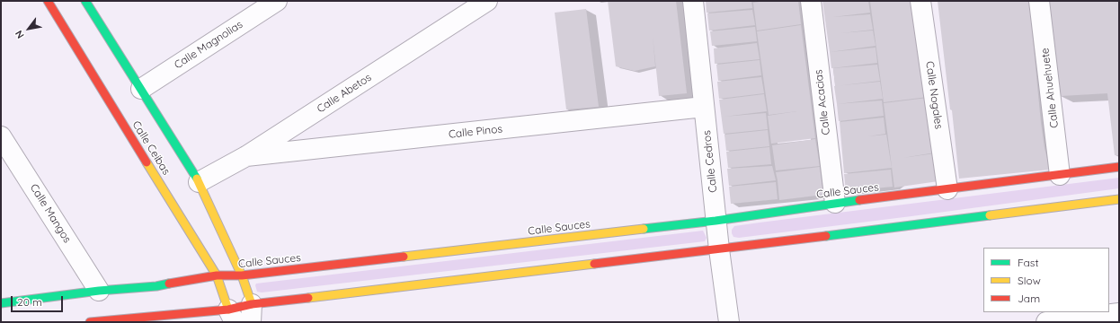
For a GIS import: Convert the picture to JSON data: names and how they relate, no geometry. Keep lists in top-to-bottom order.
{
  "streets": {
    "street": [
      "Calle Magnolias",
      "Calle Ahuehuete",
      "Calle Abetos",
      "Calle Nogales",
      "Calle Acacias",
      "Calle Pinos",
      "Calle Ceibas",
      "Calle Cedros",
      "Calle Sauces",
      "Calle Mangos"
    ]
  },
  "crossings": [
    ["Calle Magnolias", "Calle Ceibas"],
    ["Calle Ahuehuete", "Calle Sauces"],
    ["Calle Abetos", "Calle Pinos"],
    ["Calle Abetos", "Calle Ceibas"],
    ["Calle Nogales", "Calle Sauces"],
    ["Calle Acacias", "Calle Sauces"],
    ["Calle Pinos", "Calle Cedros"],
    ["Calle Ceibas", "Calle Sauces"],
    ["Calle Cedros", "Calle Sauces"],
    ["Calle Sauces", "Calle Mangos"]
  ],
  "legend": ["Fast", "Slow", "Jam"],
  "scale_bar": "20 m",
  "north": "bottom left"
}
